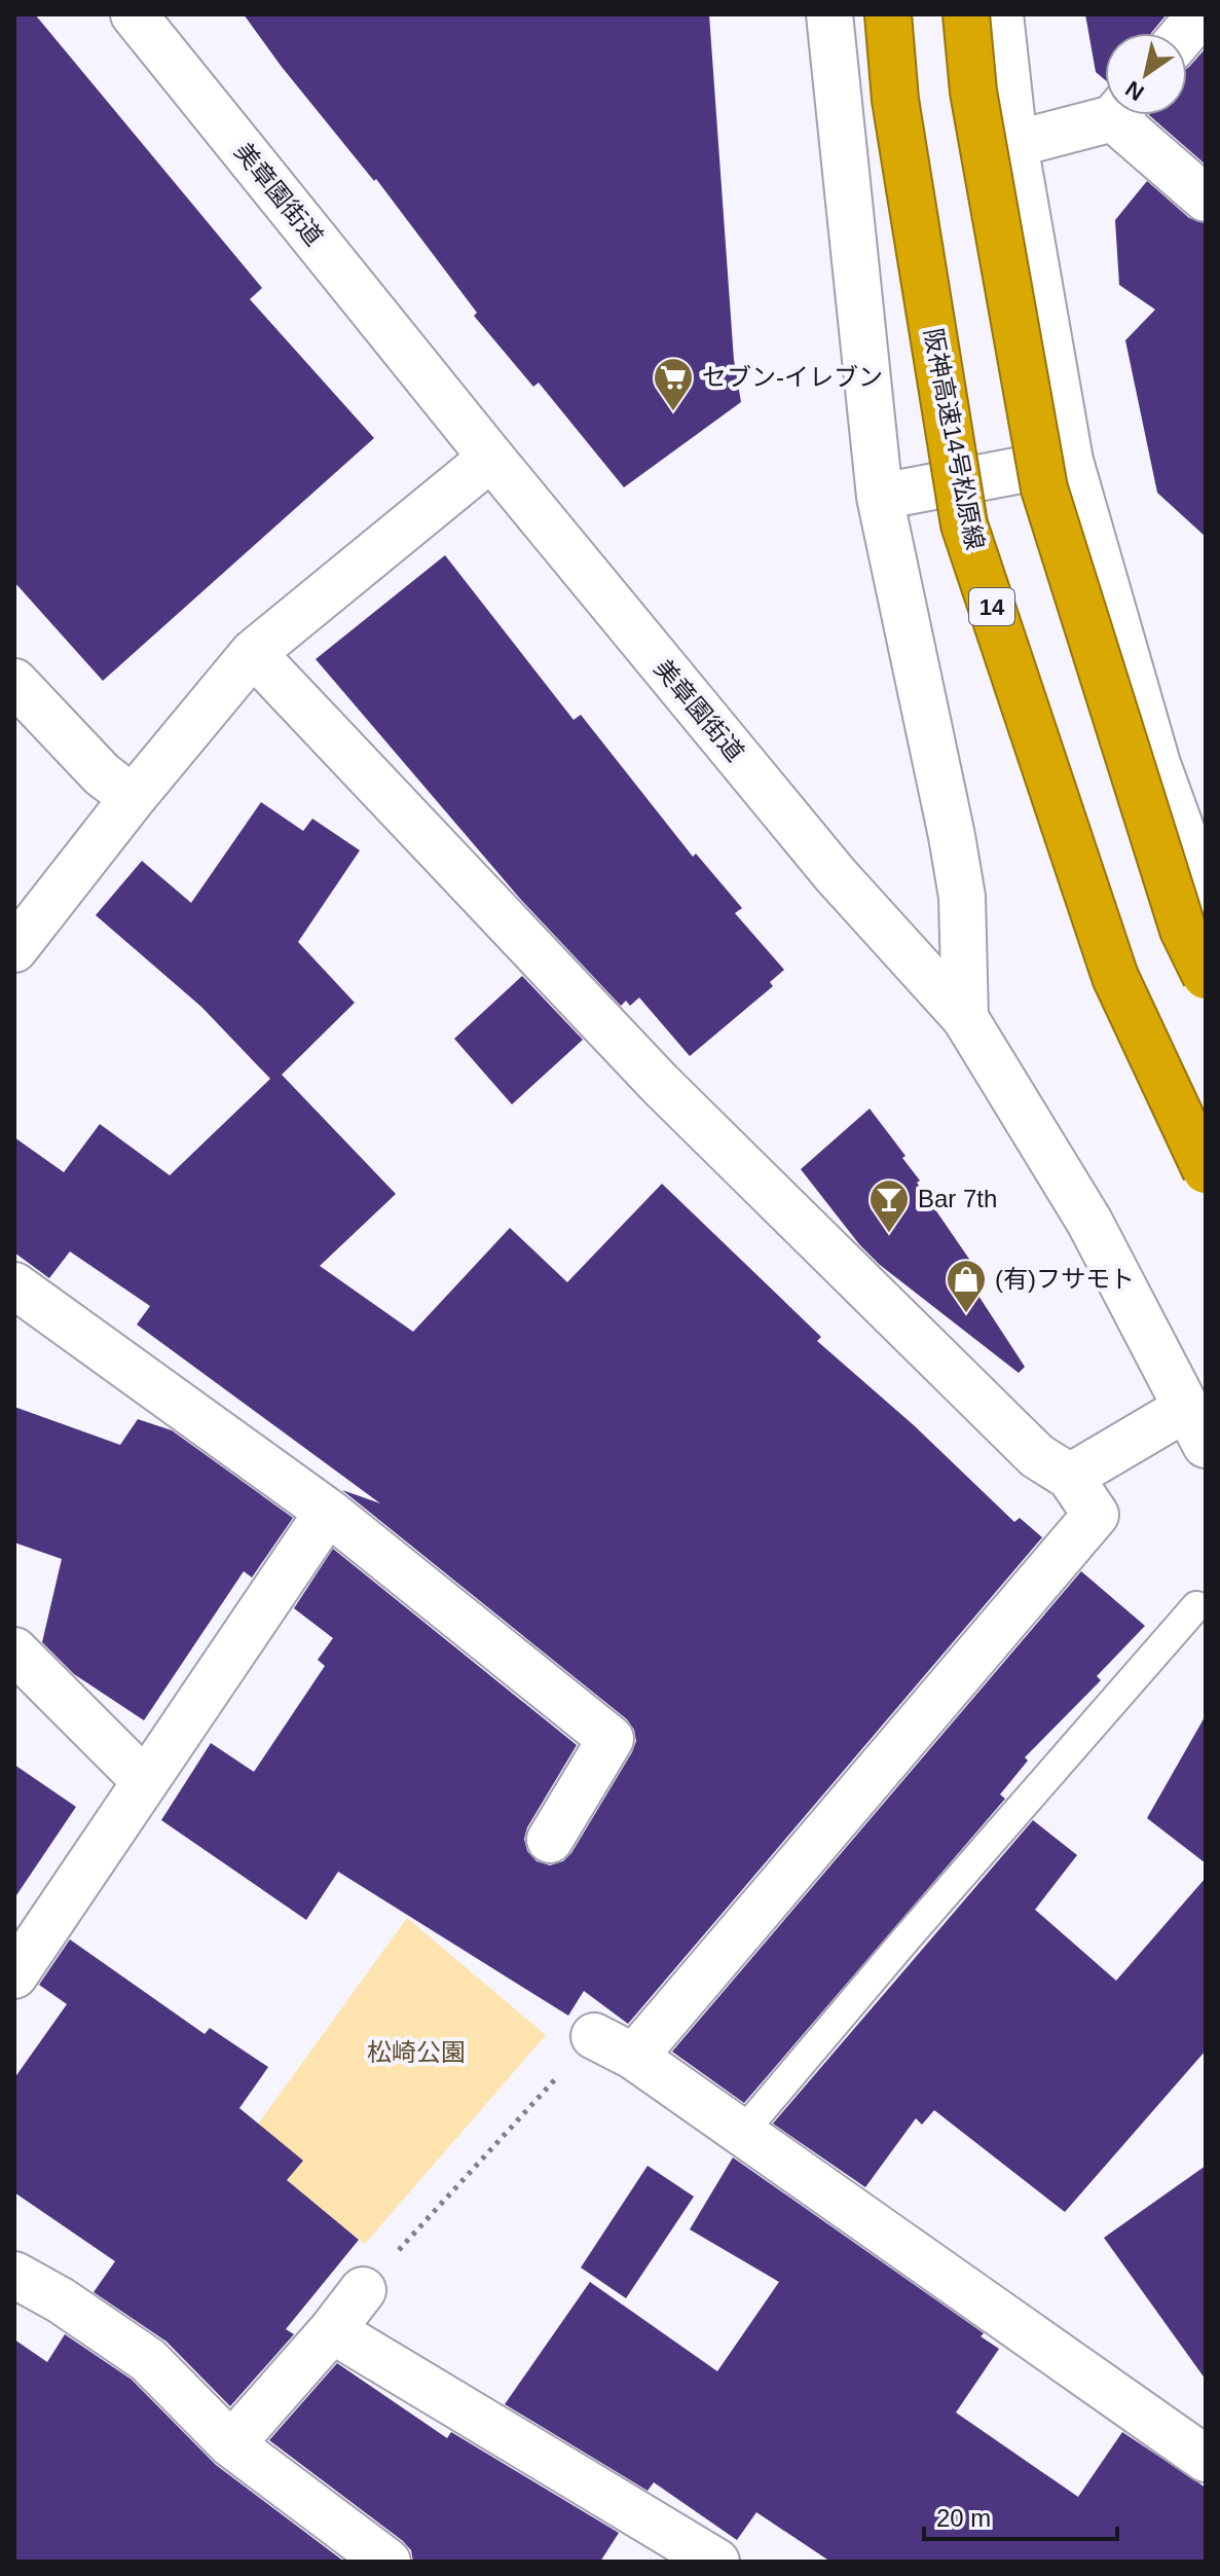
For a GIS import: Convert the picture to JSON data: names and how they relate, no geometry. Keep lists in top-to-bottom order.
{
  "streets": {
    "highway": ["阪神高速14号松原線", "14"],
    "street": ["美章園街道"]
  },
  "parks": ["松崎公園"],
  "places": {
    "supermarket": ["セブン-イレブン"],
    "bar": ["Bar 7th"],
    "shop": ["(有)フサモト"]
  },
  "scale_bar": "20 m",
  "north": "bottom left"
}
